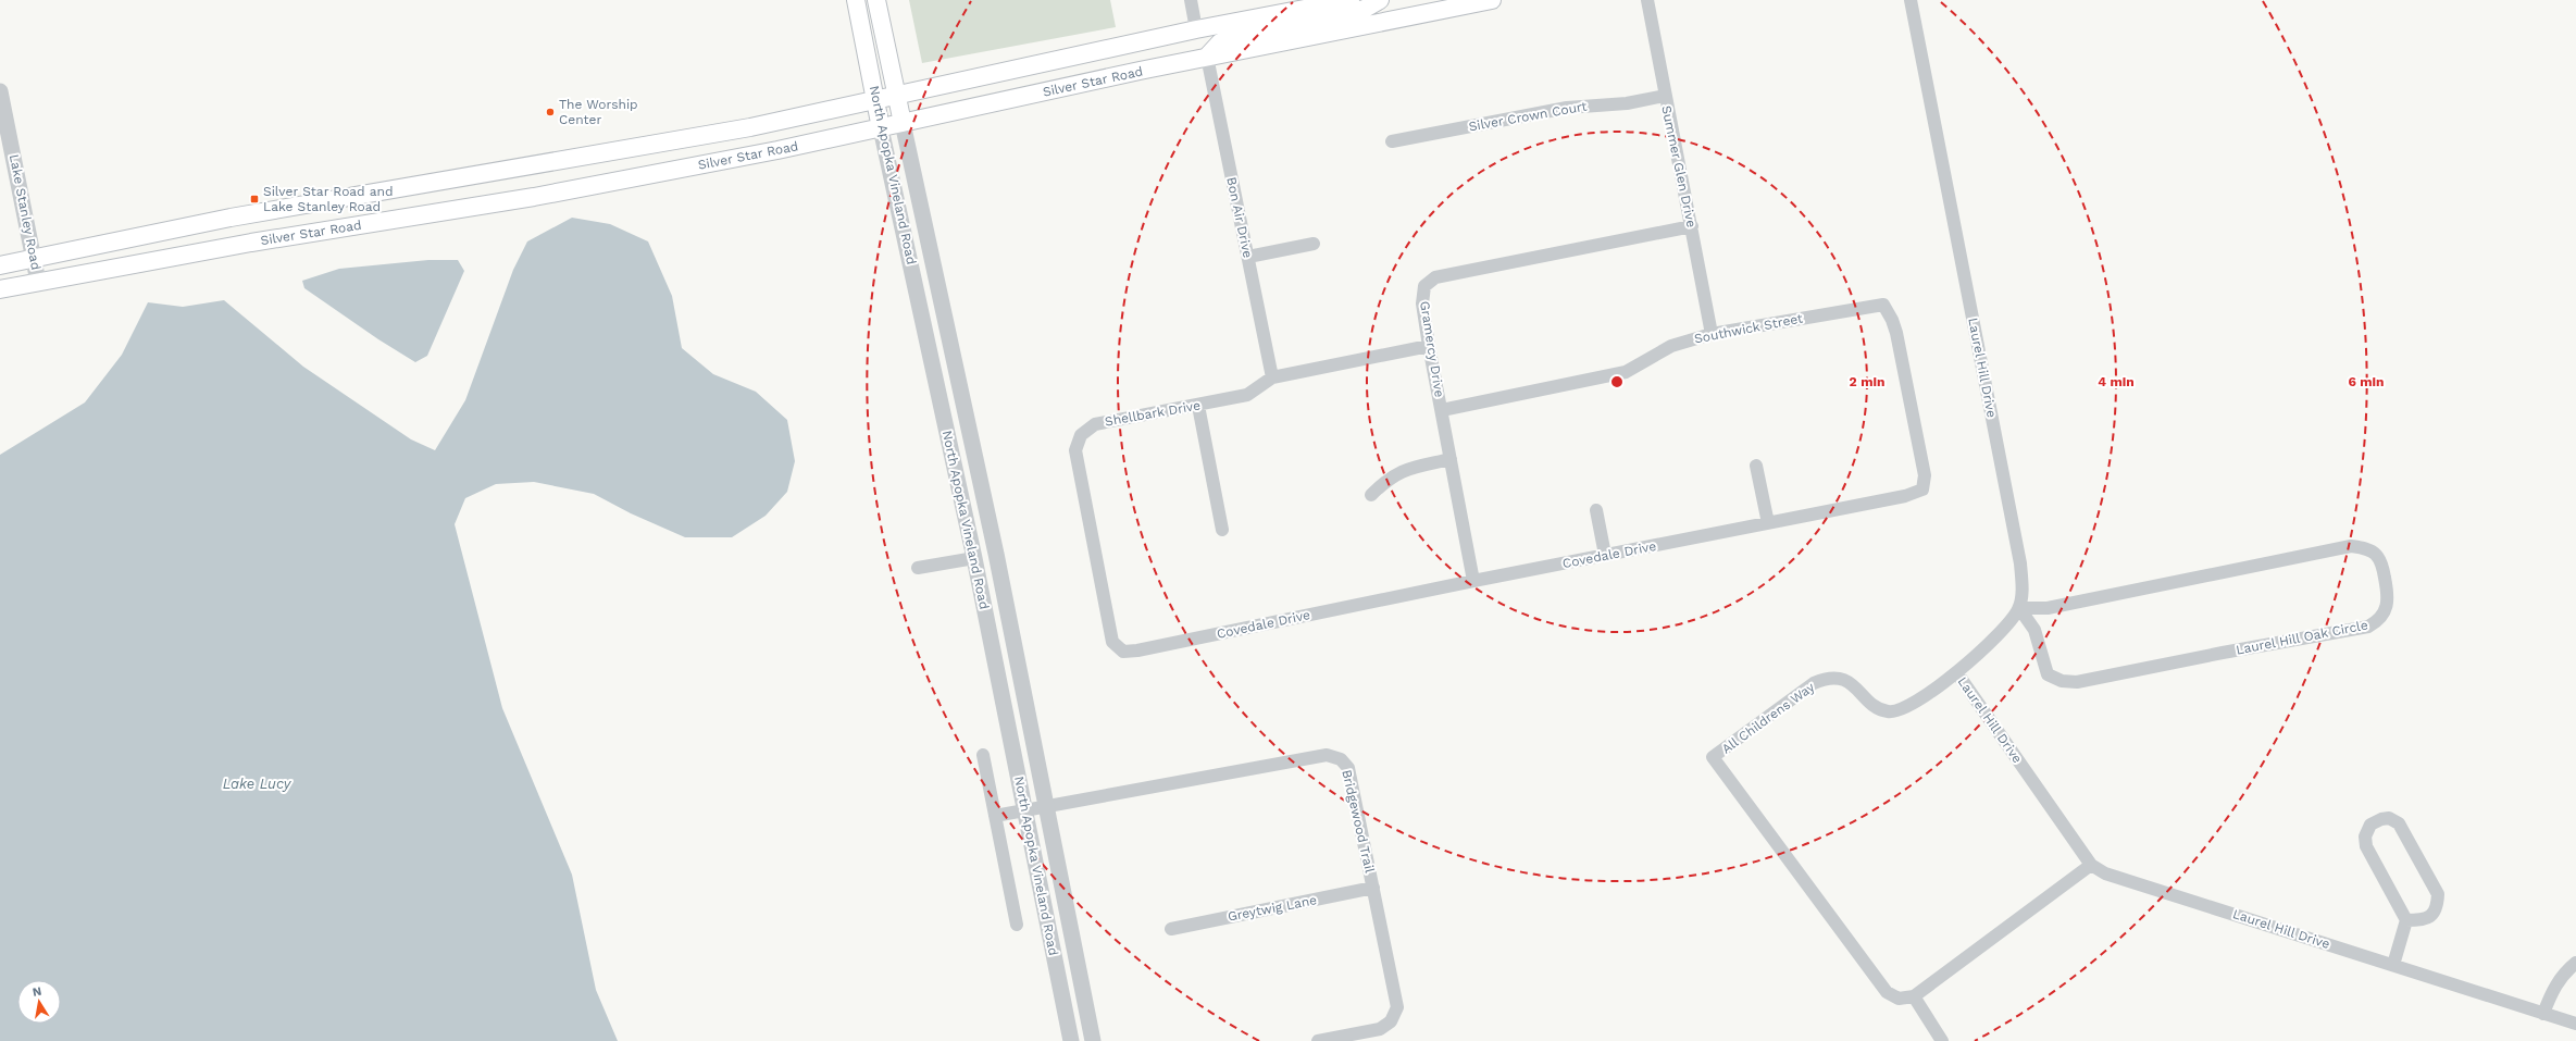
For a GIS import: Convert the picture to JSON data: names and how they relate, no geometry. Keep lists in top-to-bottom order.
{
  "streets": {
    "main road": ["Silver Star Road", "North Apopka Vineland Road"],
    "street": [
      "Silver Crown Court",
      "Summer Glen Drive",
      "Lake Stanley Road",
      "Bon Air Drive",
      "Southwick Street",
      "Gramercy Drive",
      "Laurel Hill Drive",
      "Shellbark Drive",
      "Covedale Drive",
      "Laurel Hill Oak Circle",
      "All Childrens Way",
      "Bridgewood Trail",
      "Greytwig Lane"
    ]
  },
  "crossings": [
    ["Silver Star Road", "North Apopka Vineland Road"],
    ["Silver Star Road", "Lake Stanley Road"],
    ["Silver Star Road", "Bon Air Drive"],
    ["Silver Crown Court", "Summer Glen Drive"],
    ["Summer Glen Drive", "Southwick Street"],
    ["Summer Glen Drive", "Gramercy Drive"],
    ["North Apopka Vineland Road", "Bridgewood Trail"],
    ["Bon Air Drive", "Shellbark Drive"],
    ["Southwick Street", "Gramercy Drive"],
    ["Southwick Street", "Covedale Drive"],
    ["Gramercy Drive", "Shellbark Drive"],
    ["Gramercy Drive", "Covedale Drive"],
    ["Laurel Hill Drive", "Laurel Hill Oak Circle"],
    ["Laurel Hill Drive", "All Childrens Way"],
    ["Shellbark Drive", "Covedale Drive"],
    ["Bridgewood Trail", "Greytwig Lane"]
  ],
  "water": ["Lake Lucy"],
  "places": {
    "other": ["The Worship Center"],
    "transit": ["Silver Star Road and Lake Stanley Road"]
  },
  "north": "top",
  "rings": ["2 min", "4 min", "6 min"]
}
